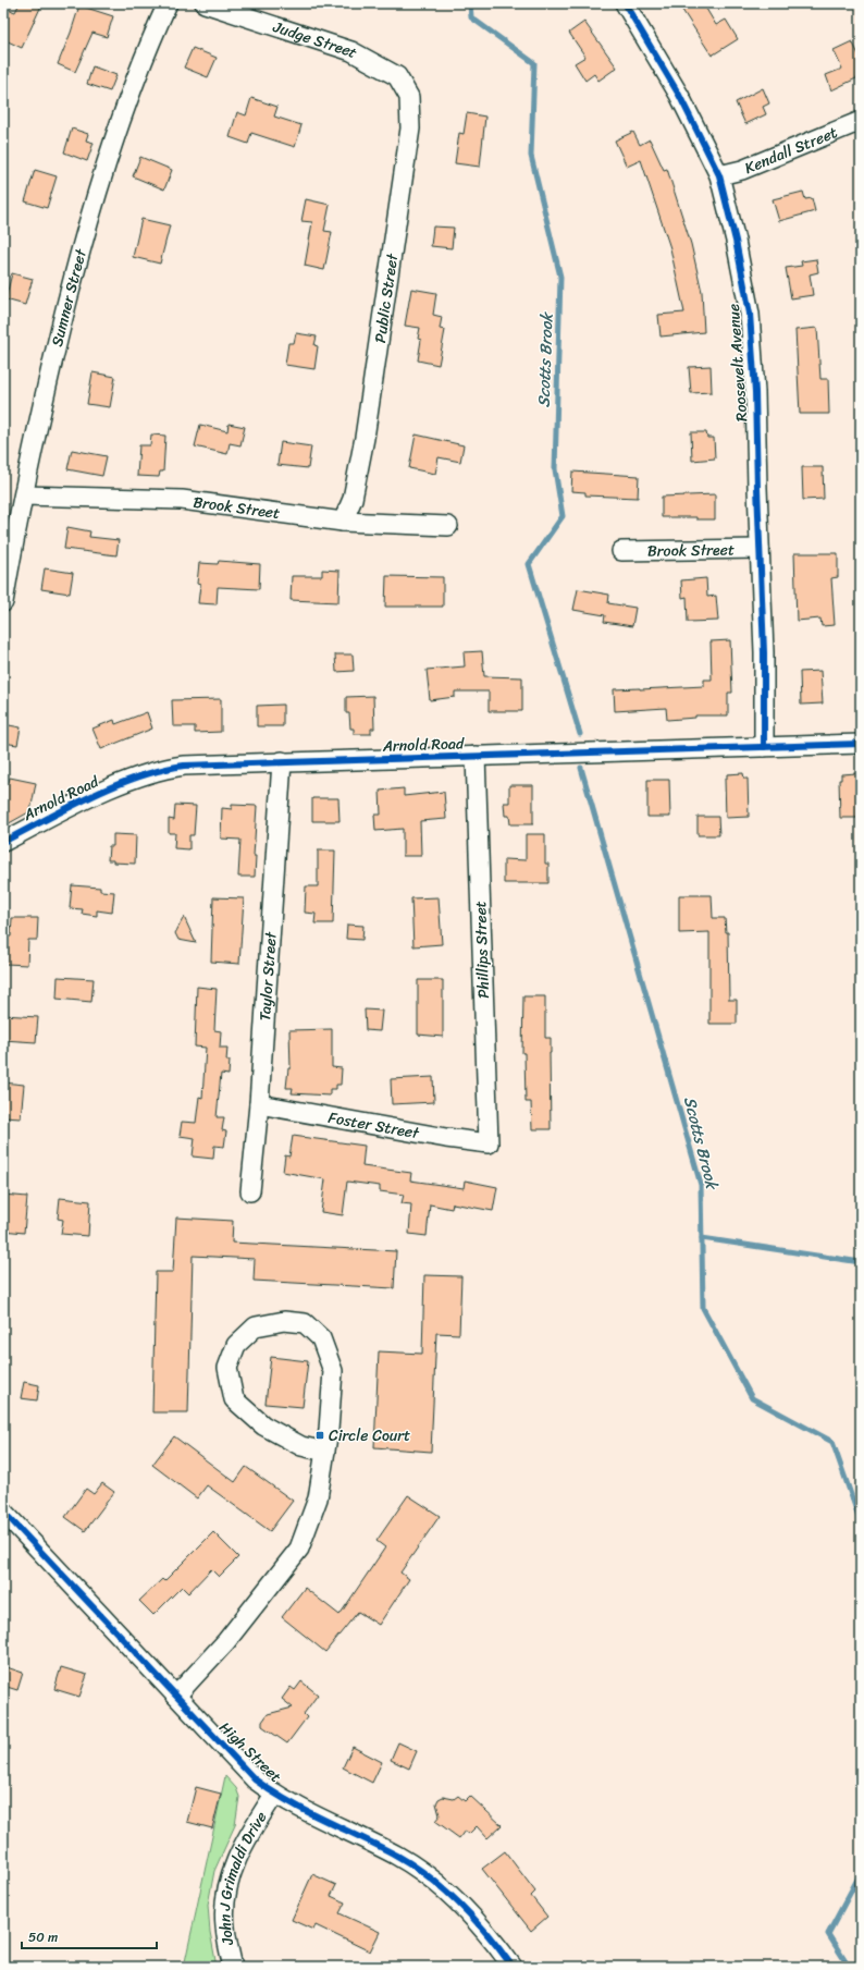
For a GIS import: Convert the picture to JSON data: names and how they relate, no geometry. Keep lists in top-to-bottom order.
{
  "streets": {
    "street": [
      "Judge Street",
      "Kendall Street",
      "Sumner Street",
      "Public Street",
      "Roosevelt Avenue",
      "Brook Street",
      "Arnold Road",
      "Phillips Street",
      "Taylor Street",
      "Foster Street",
      "High Street",
      "John J Grimaldi Drive"
    ]
  },
  "crossings": [
    ["Judge Street", "Public Street"],
    ["Kendall Street", "Roosevelt Avenue"],
    ["Sumner Street", "Brook Street"],
    ["Public Street", "Brook Street"],
    ["Roosevelt Avenue", "Brook Street"],
    ["Roosevelt Avenue", "Arnold Road"],
    ["Arnold Road", "Phillips Street"],
    ["Arnold Road", "Taylor Street"],
    ["Phillips Street", "Foster Street"],
    ["Taylor Street", "Foster Street"],
    ["High Street", "John J Grimaldi Drive"]
  ],
  "water": ["Scotts Brook"],
  "places": {
    "transit": ["Circle Court"]
  },
  "scale_bar": "50 m"
}
